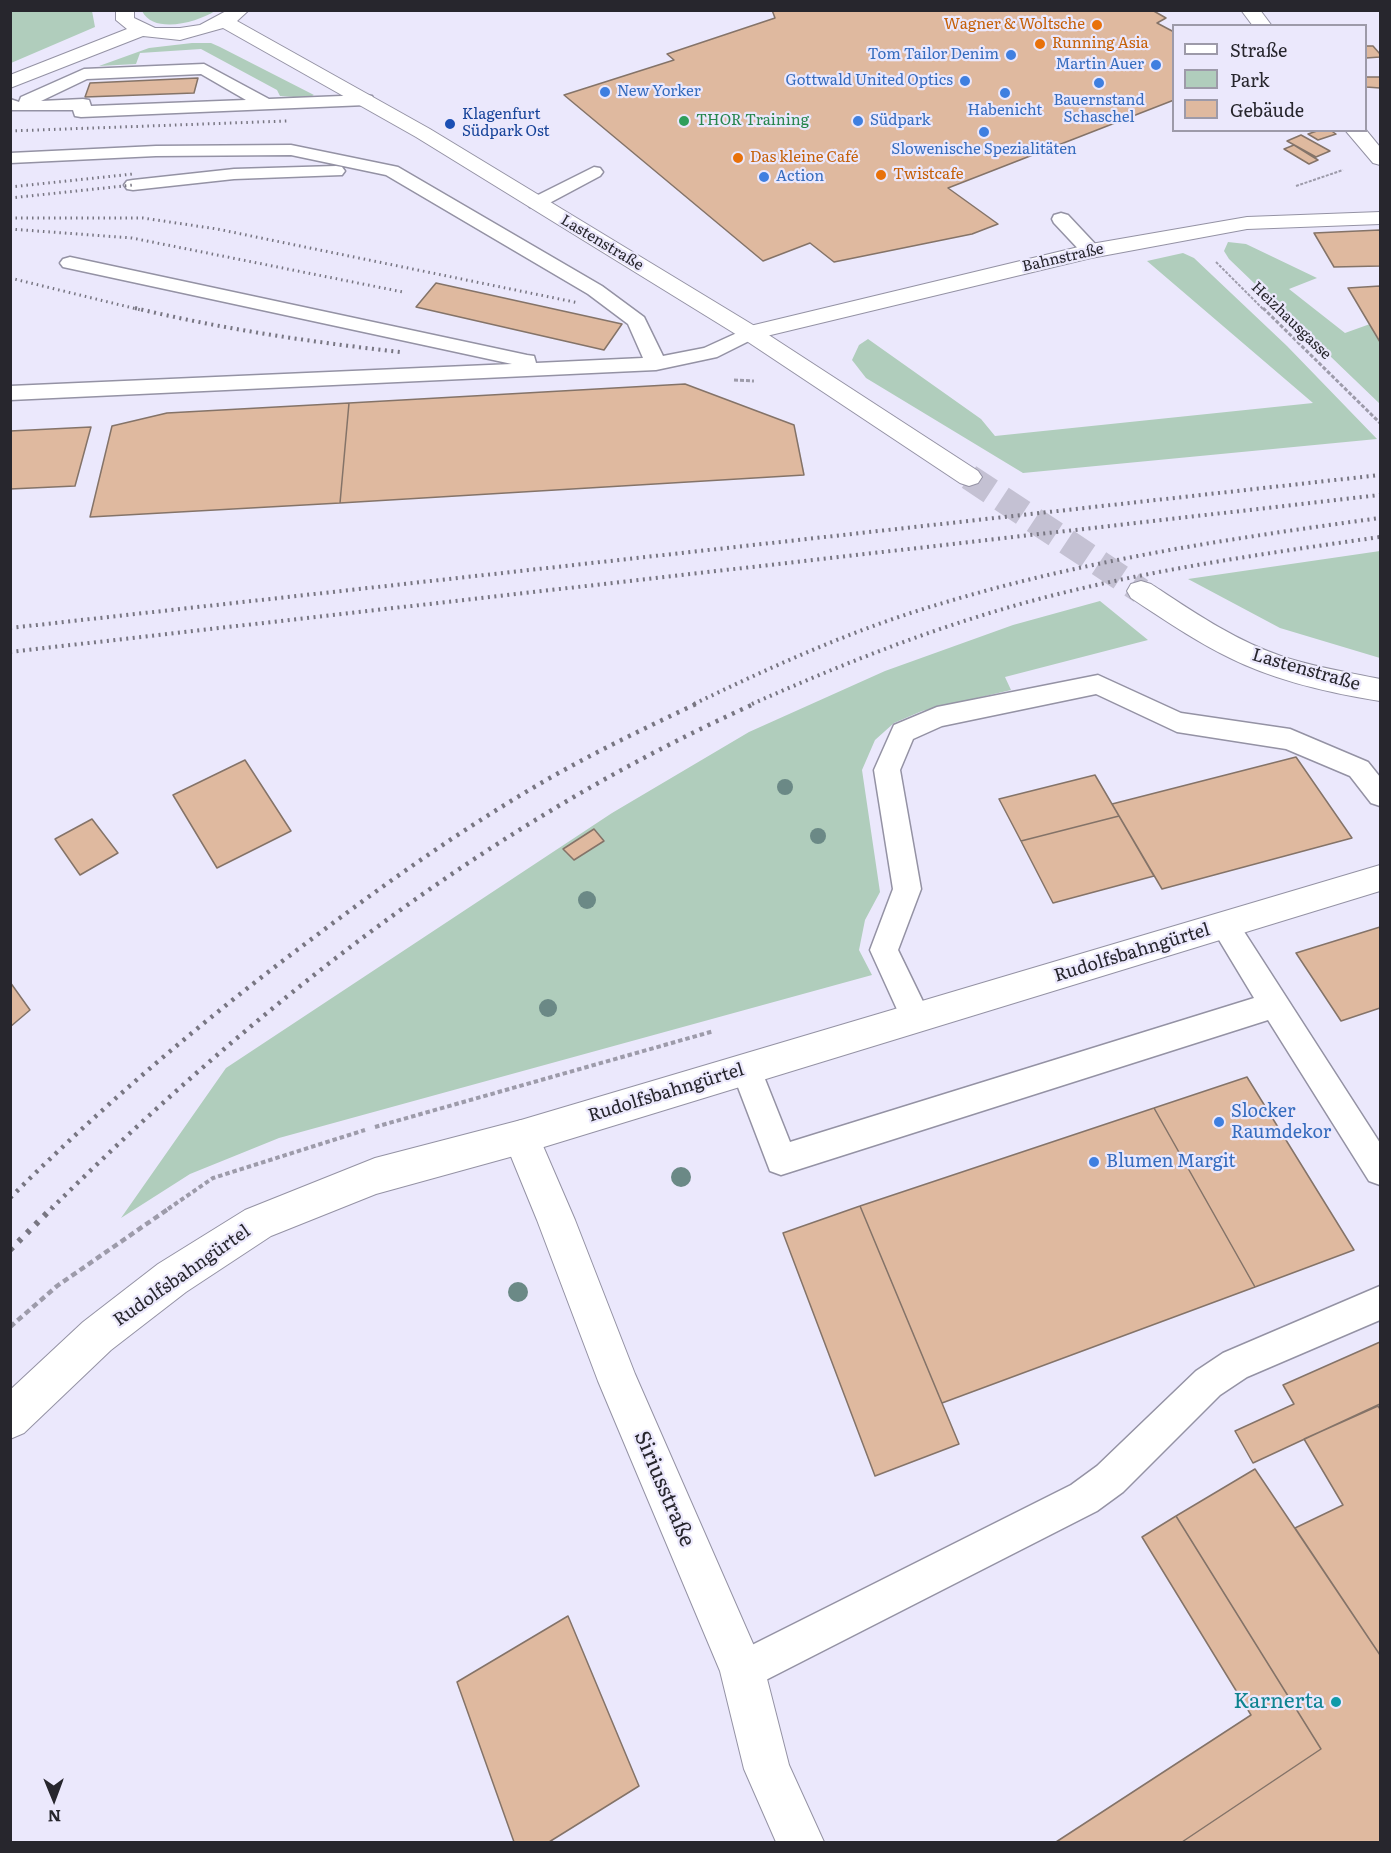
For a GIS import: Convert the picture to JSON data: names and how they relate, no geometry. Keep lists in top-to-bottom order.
{
  "streets": {
    "street": [
      "Lastenstraße",
      "Bahnstraße",
      "Rudolfsbahngürtel",
      "Siriusstraße"
    ],
    "path": ["Heizhausgasse"]
  },
  "crossings": [
    ["Lastenstraße", "Bahnstraße"],
    ["Bahnstraße", "Heizhausgasse"],
    ["Rudolfsbahngürtel", "Siriusstraße"]
  ],
  "places": [
    "Wagner & Woltsche",
    "Running Asia",
    "Tom Tailor Denim",
    "Martin Auer",
    "Gottwald United Optics",
    "Bauernstand Schaschel",
    "New Yorker",
    "Habenicht",
    "THOR Training",
    "Südpark",
    "Klagenfurt Südpark Ost",
    "Slowenische Spezialitäten",
    "Das kleine Café",
    "Twistcafe",
    "Action",
    "Slocker Raumdekor",
    "Blumen Margit",
    "Karnerta"
  ],
  "legend": ["Straße", "Park", "Gebäude"],
  "north": "bottom"
}
